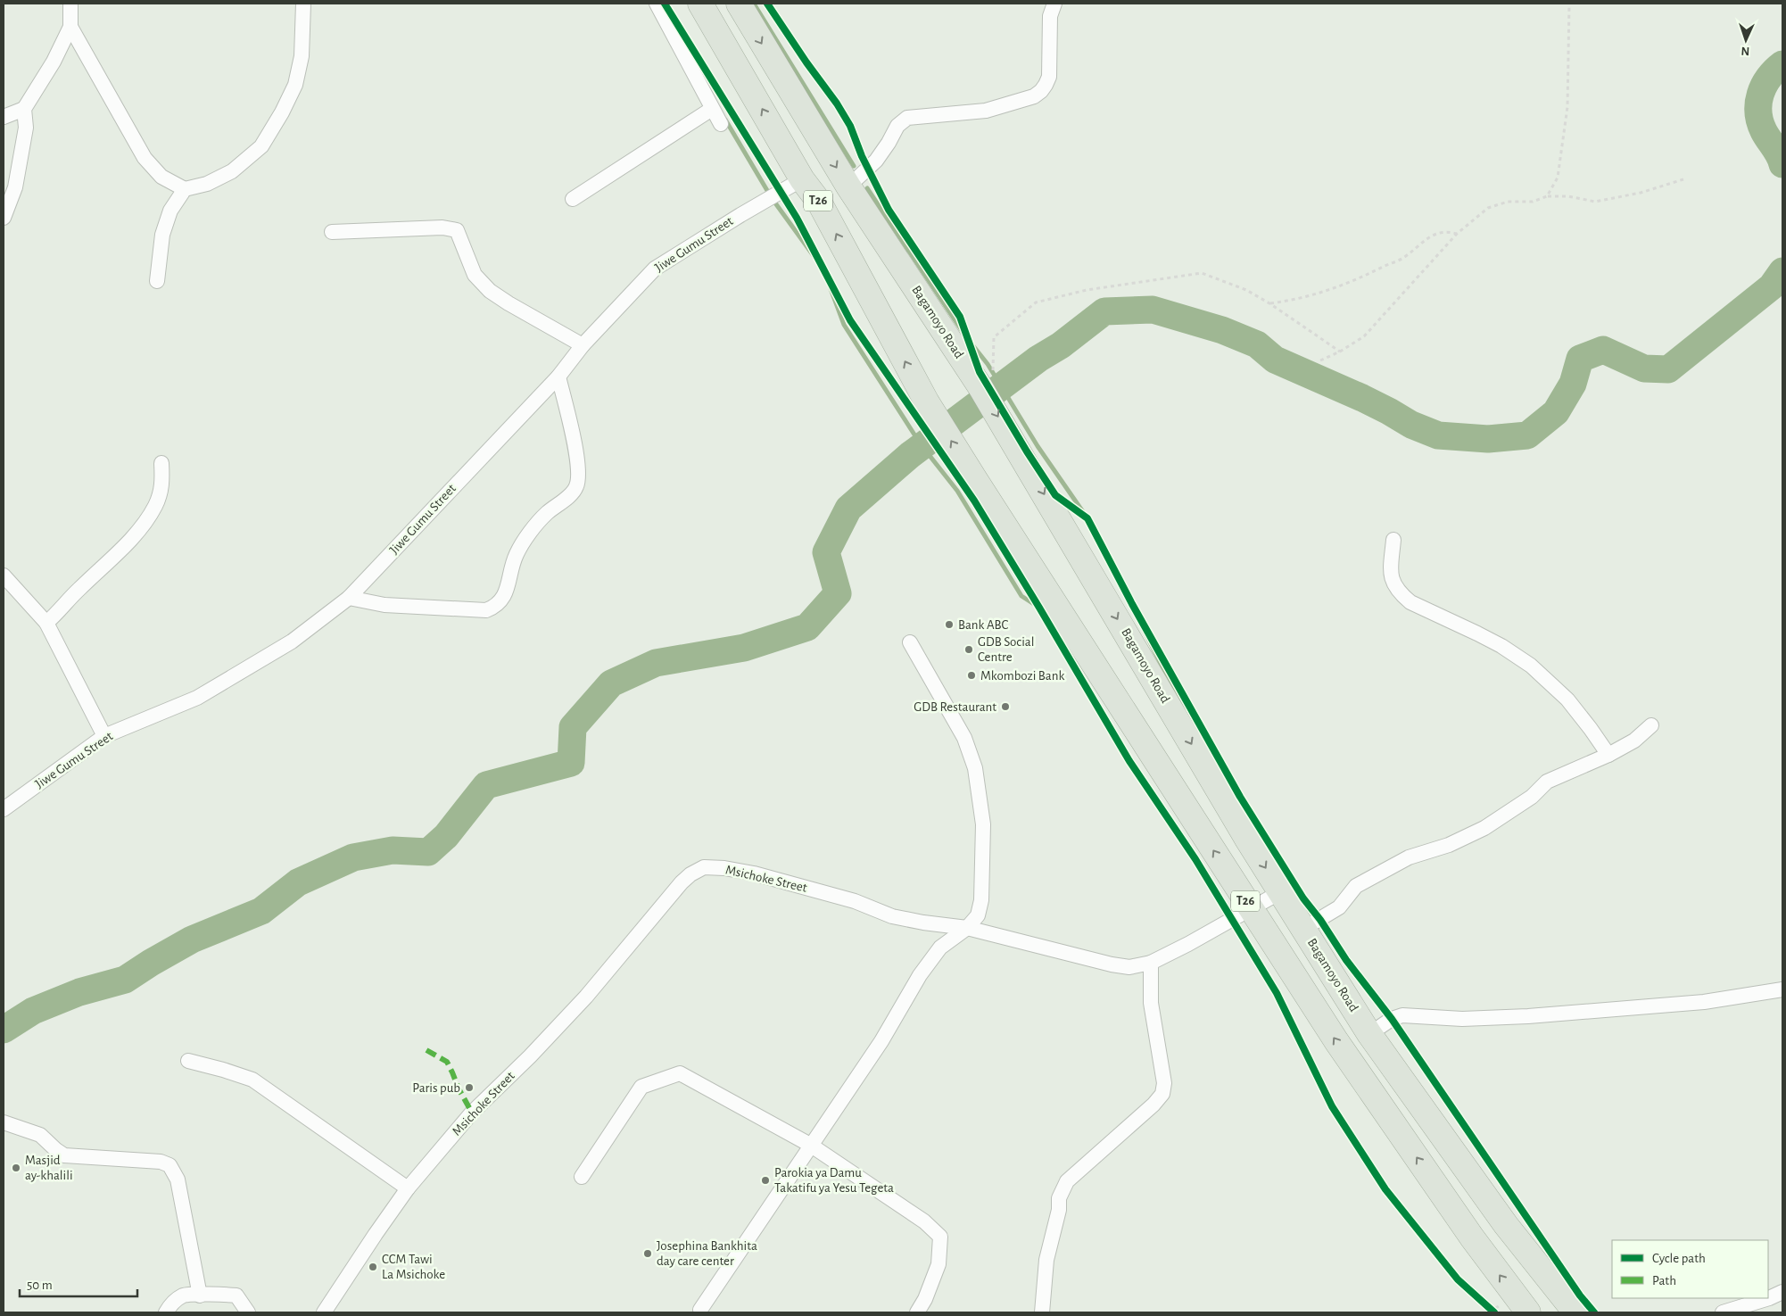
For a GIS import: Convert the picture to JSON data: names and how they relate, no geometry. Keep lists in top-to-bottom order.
{
  "streets": {
    "highway": ["T26", "Bagamoyo Road"],
    "street": ["Jiwe Gumu Street", "Msichoke Street"]
  },
  "crossings": [
    ["T26", "Jiwe Gumu Street"],
    ["T26", "Msichoke Street"],
    ["Bagamoyo Road", "Msichoke Street"]
  ],
  "places": [
    "Bank ABC",
    "GDB Social Centre",
    "Mkombozi Bank",
    "GDB Restaurant",
    "Paris pub",
    "Masjid ay-khalili",
    "Parokia ya Damu Takatifu ya Yesu Tegeta",
    "Josephina Bankhita day care center",
    "CCM Tawi La Msichoke"
  ],
  "legend": ["Cycle path", "Path"],
  "scale_bar": "50 m",
  "north": "bottom"
}
